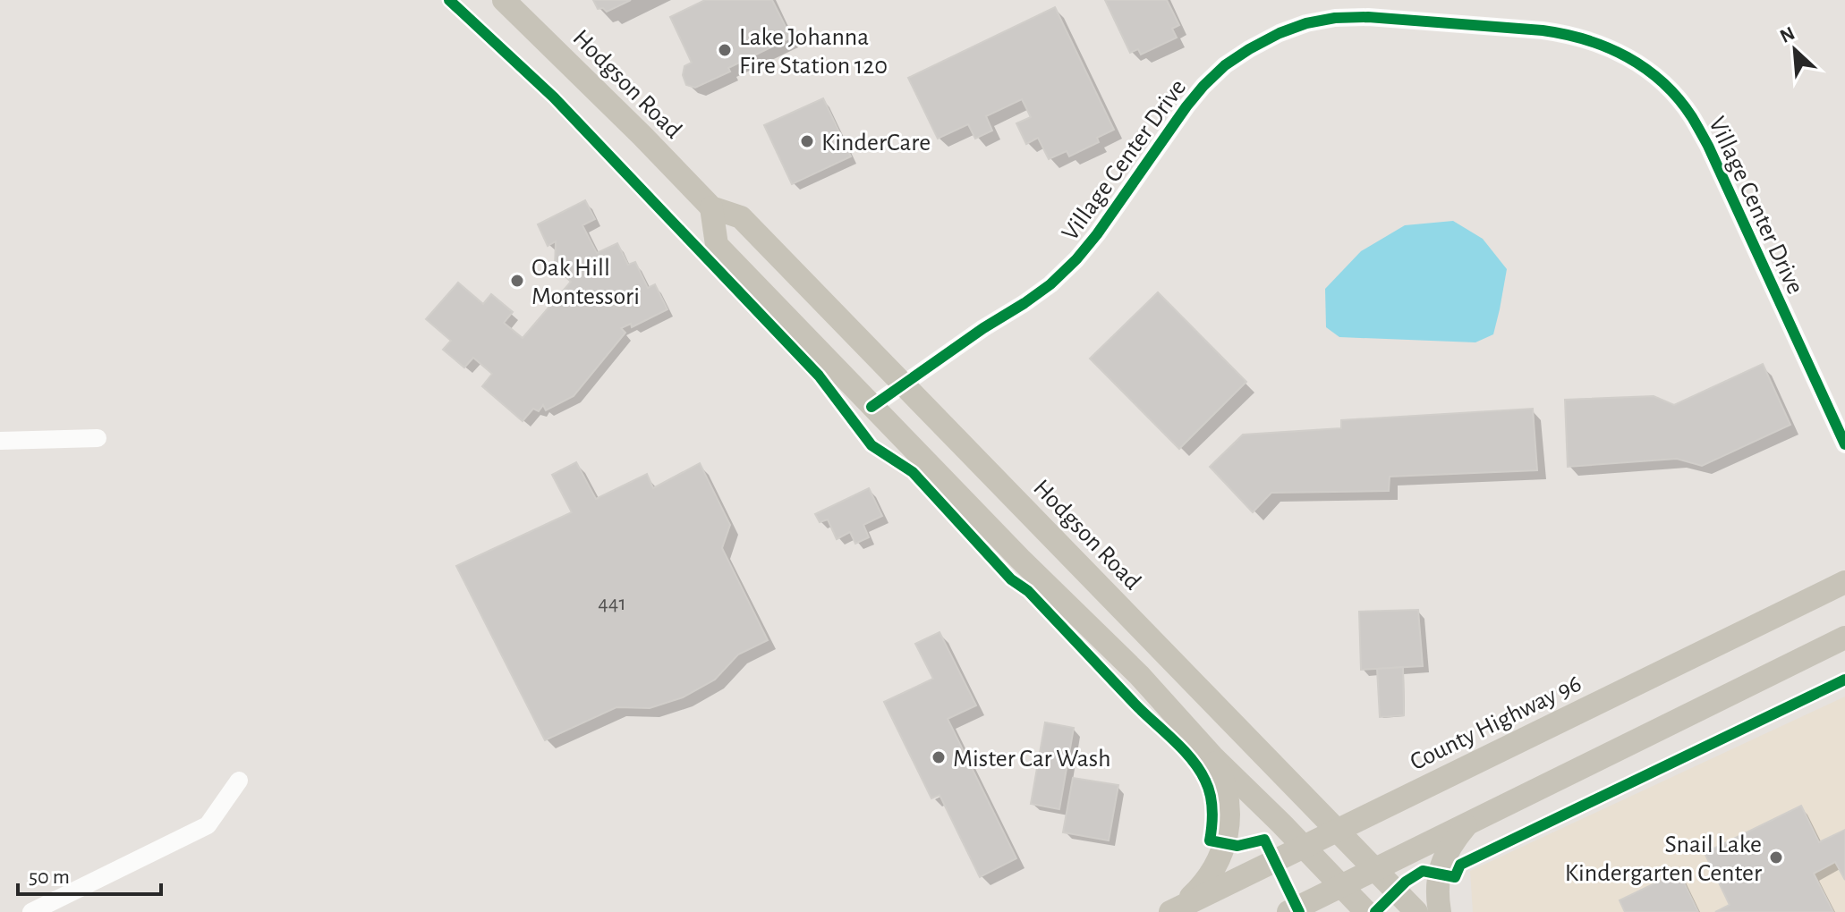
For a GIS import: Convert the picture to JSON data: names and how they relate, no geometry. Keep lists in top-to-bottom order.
{
  "streets": {
    "main road": ["Hodgson Road", "County Highway 96"],
    "street": ["Village Center Drive"]
  },
  "crossings": [
    ["Hodgson Road", "Village Center Drive"],
    ["Hodgson Road", "County Highway 96"]
  ],
  "places": [
    "Lake Johanna Fire Station 120",
    "KinderCare",
    "Oak Hill Montessori",
    "Mister Car Wash",
    "Snail Lake Kindergarten Center"
  ],
  "house_numbers": ["441"],
  "scale_bar": "50 m",
  "north": "top left"
}
